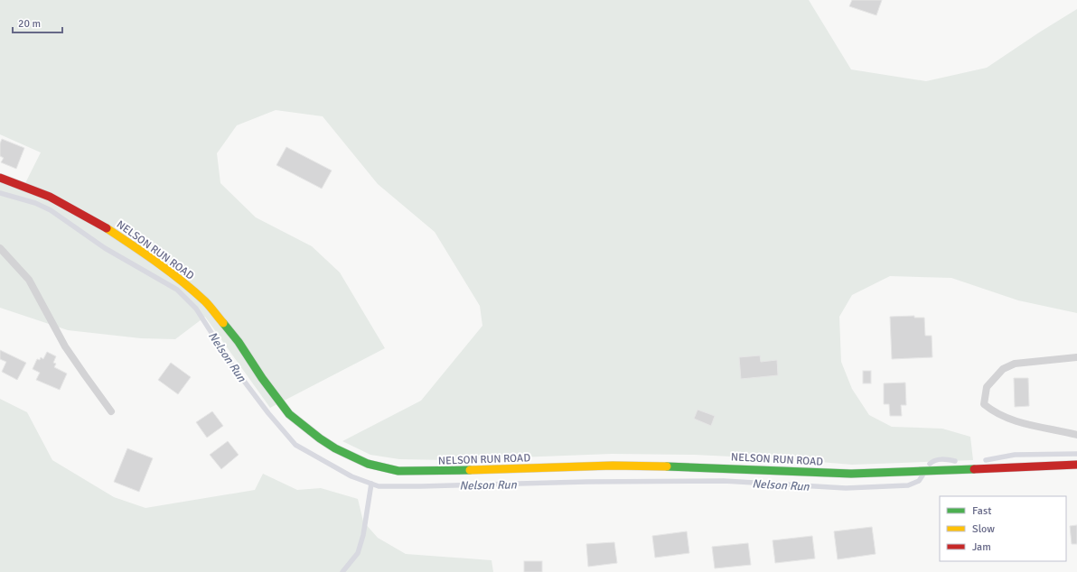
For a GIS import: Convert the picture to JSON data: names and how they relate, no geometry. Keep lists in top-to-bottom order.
{
  "streets": {
    "street": ["NELSON RUN ROAD"]
  },
  "water": ["Nelson Run"],
  "legend": ["Fast", "Slow", "Jam"],
  "scale_bar": "20 m"
}
